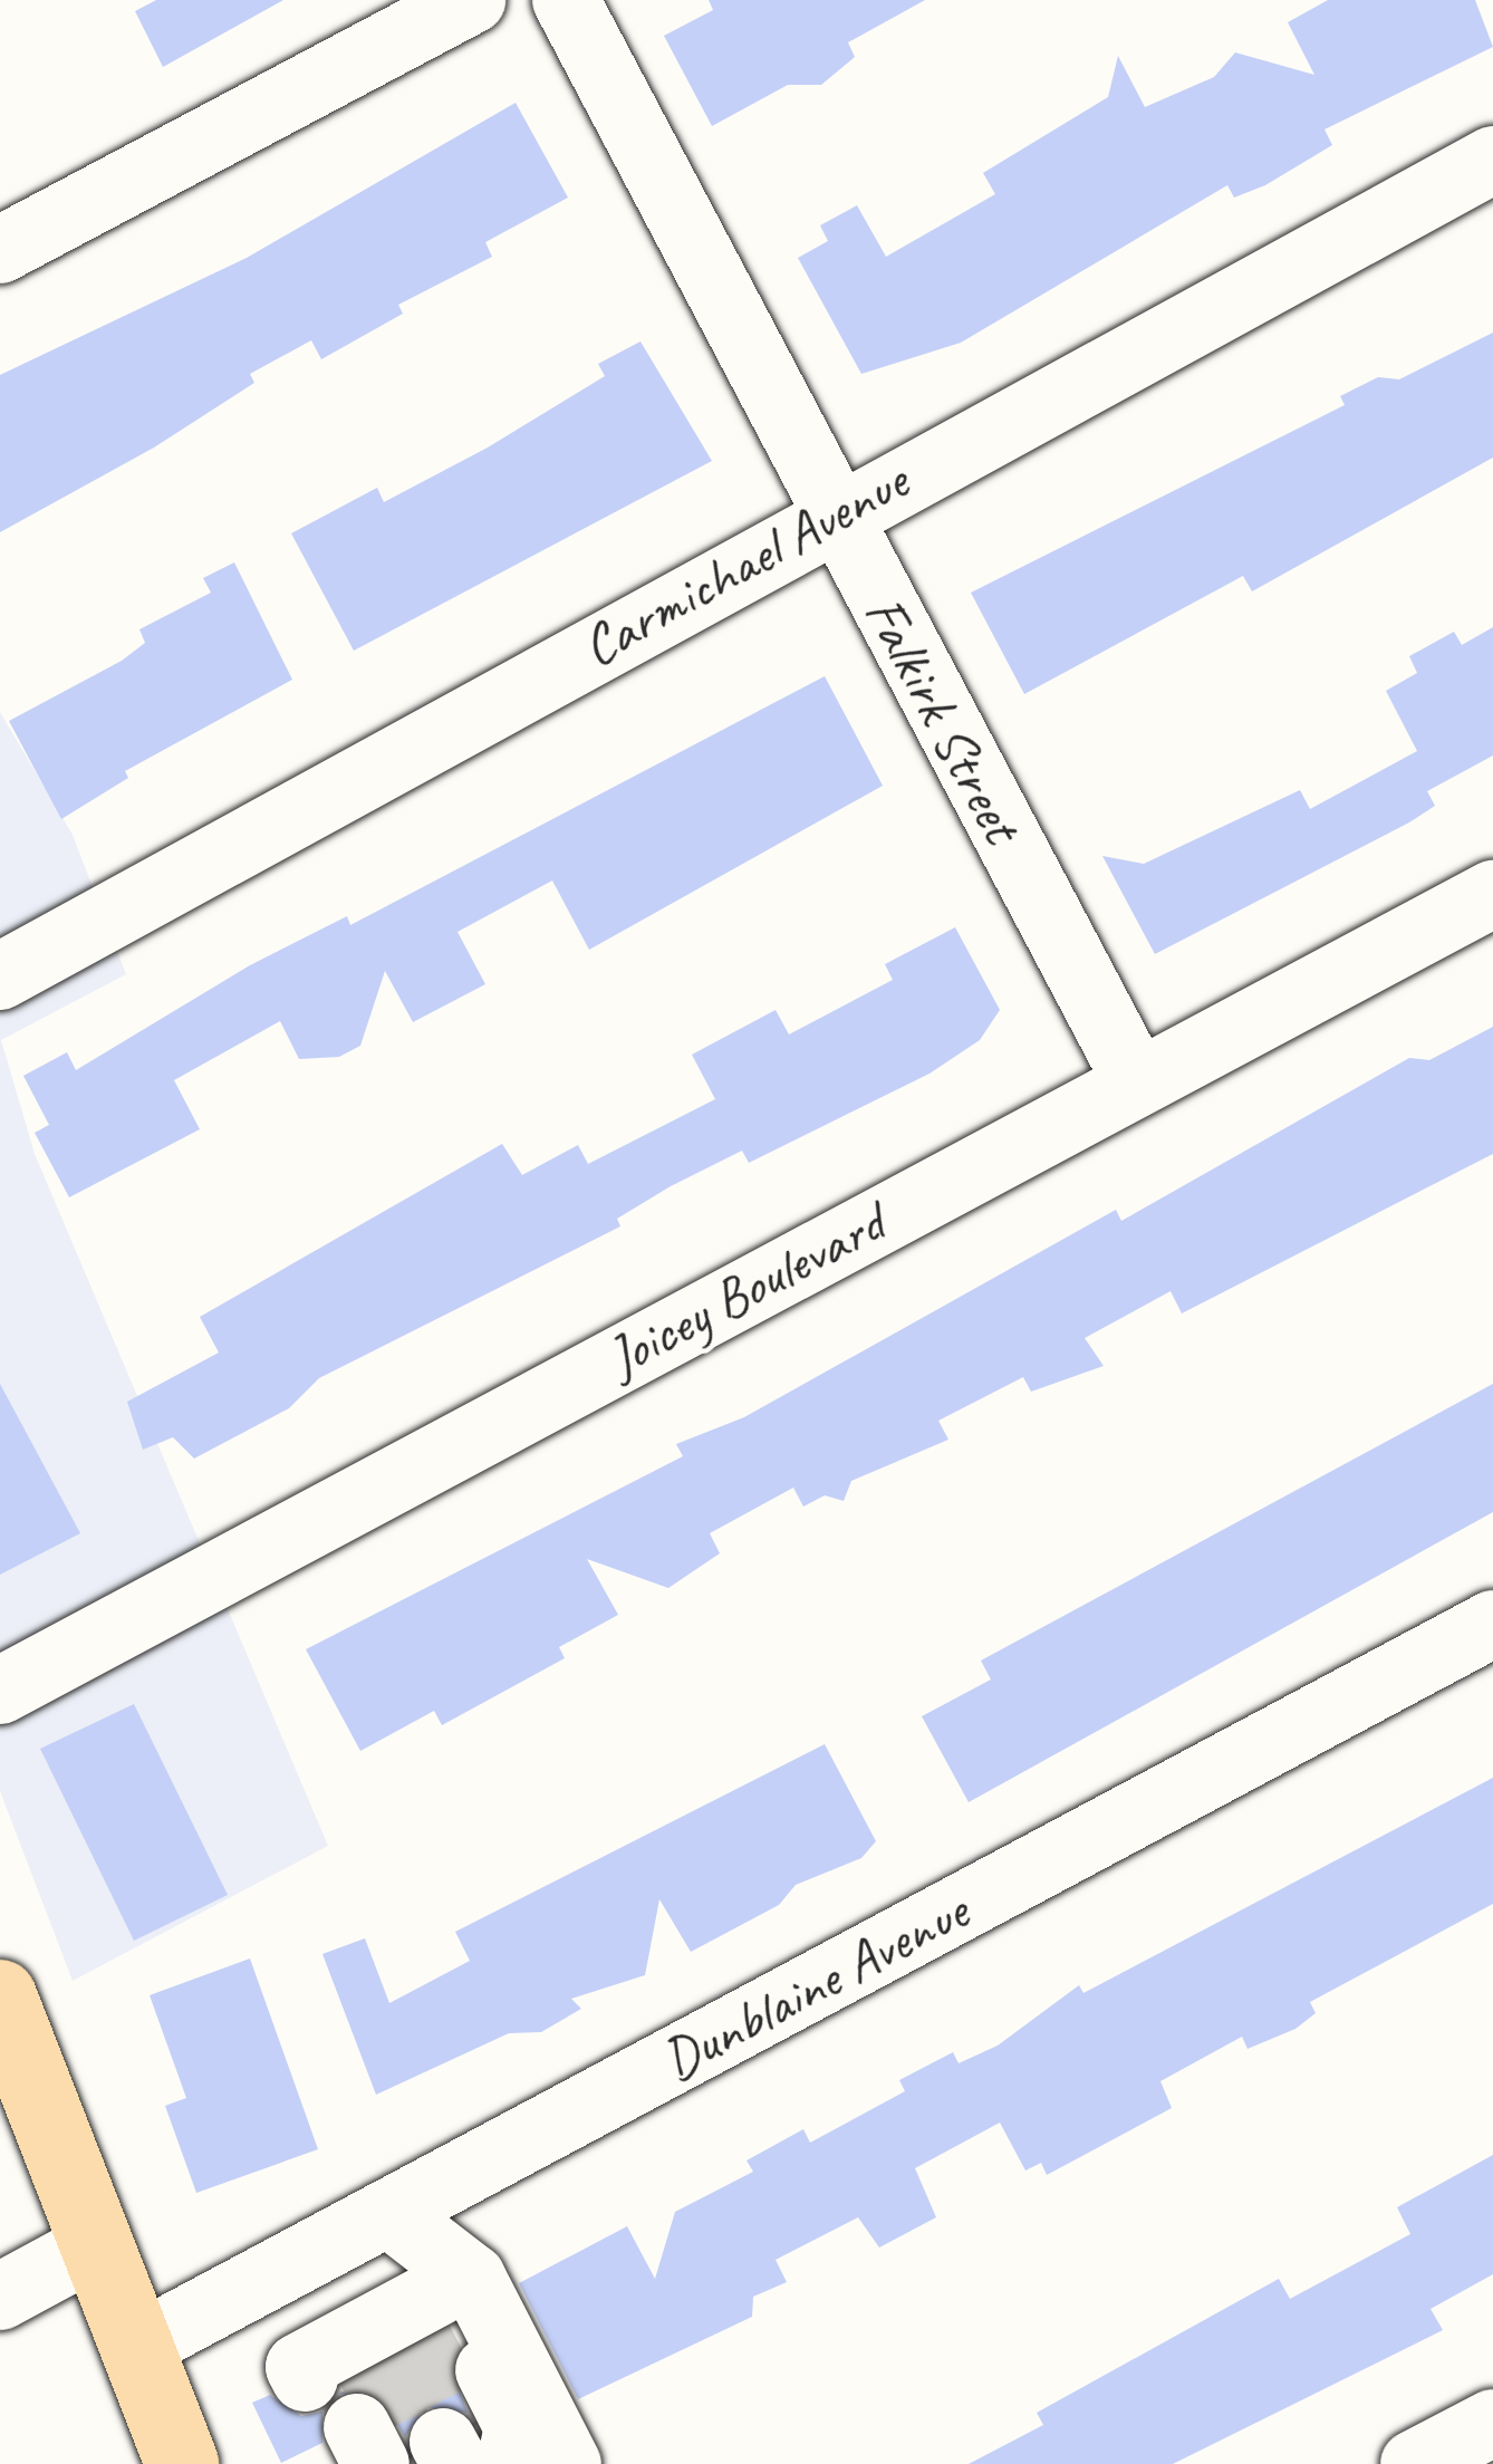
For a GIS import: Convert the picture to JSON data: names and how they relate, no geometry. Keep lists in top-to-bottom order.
{
  "streets": {
    "street": [
      "Carmichael Avenue",
      "Falkirk Street",
      "Joicey Boulevard",
      "Dunblaine Avenue"
    ]
  },
  "crossings": [
    ["Carmichael Avenue", "Falkirk Street"],
    ["Falkirk Street", "Joicey Boulevard"]
  ]
}
